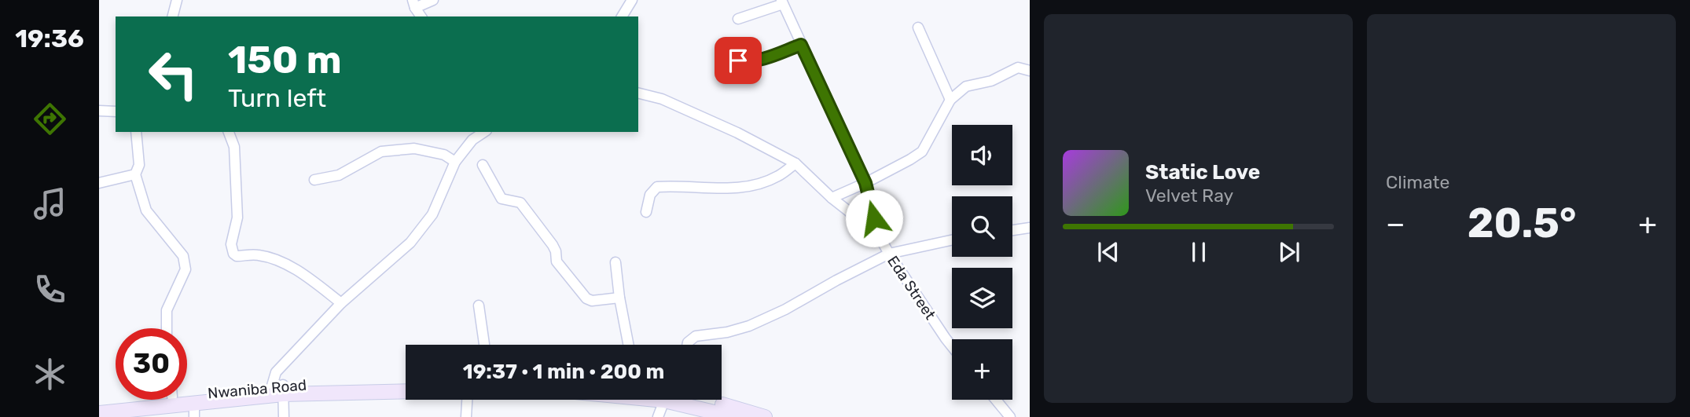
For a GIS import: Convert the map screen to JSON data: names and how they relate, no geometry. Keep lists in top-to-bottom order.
{
  "streets": {
    "main road": ["Nwaniba Road"],
    "street": ["Eda Street"]
  },
  "page": {
    "tabs": "19:36",
    "tile": "Climate",
    "turn": ["150 m", "Turn left"],
    "map_buttons": "+",
    "song": ["Static Love", "Velvet Ray"],
    "heat": ["−", "20.5°", "+"],
    "limit": "30",
    "trip": "19:37 · 1 min · 200 m"
  }
}
